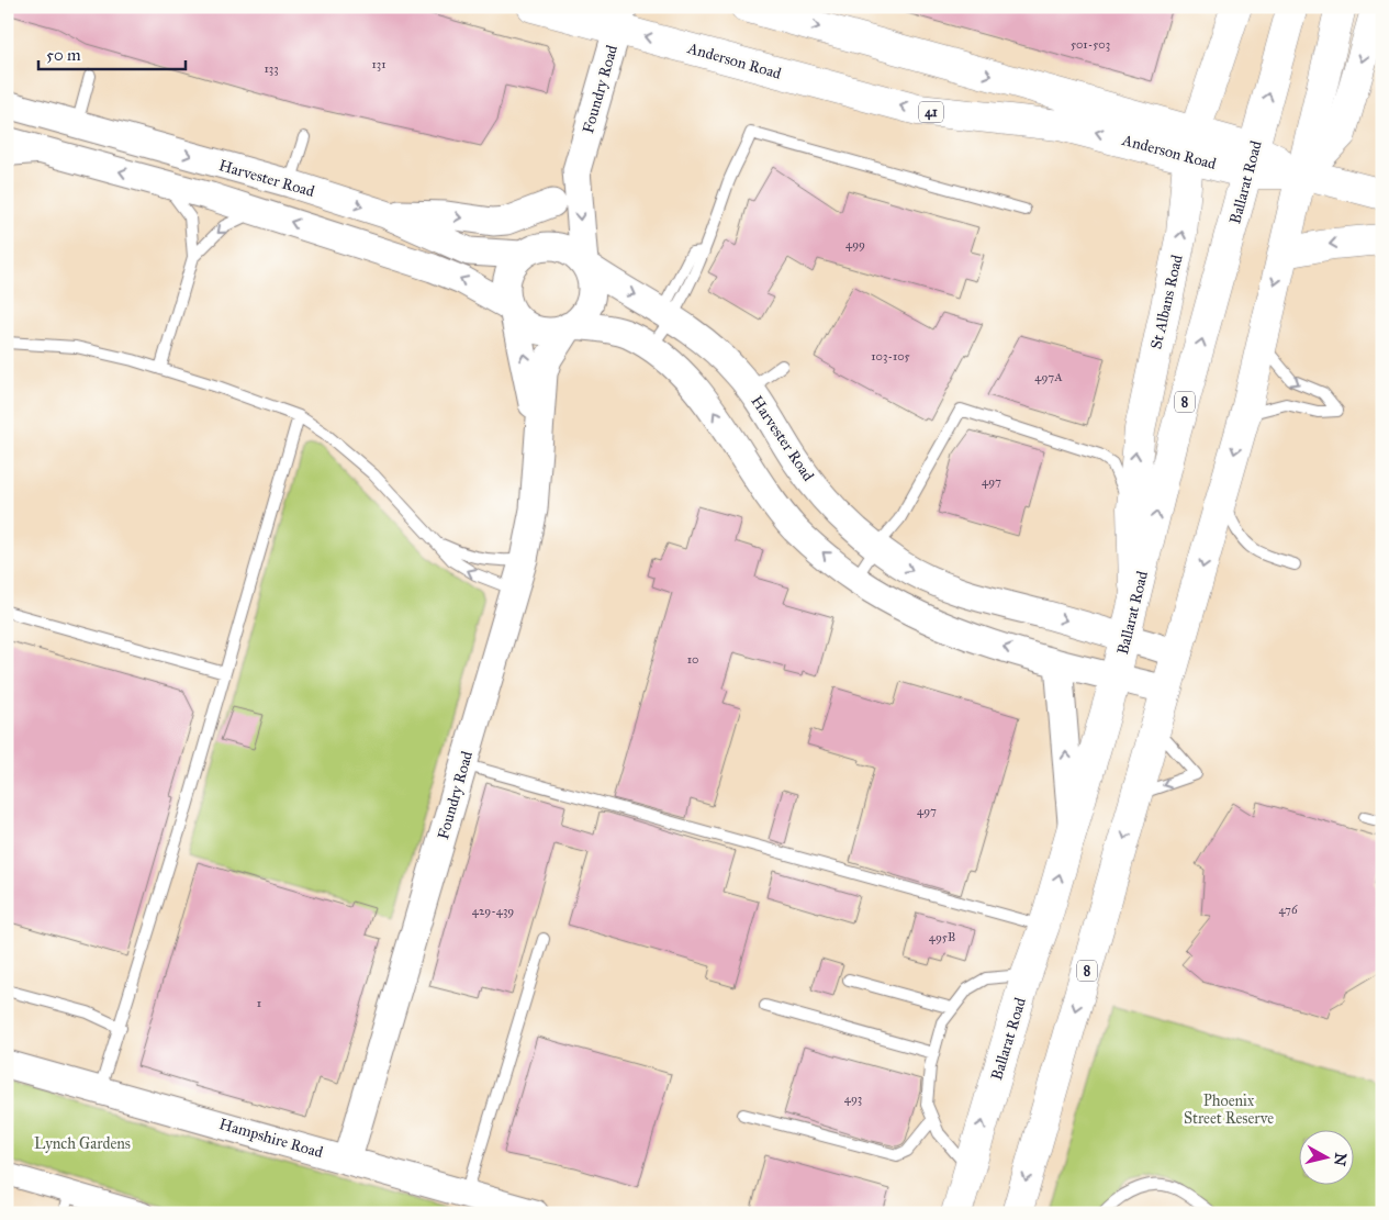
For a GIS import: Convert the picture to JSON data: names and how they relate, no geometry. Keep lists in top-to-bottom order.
{
  "streets": {
    "main road": [
      "Anderson Road",
      "41",
      "Ballarat Road",
      "St Albans Road",
      "8"
    ],
    "street": ["Foundry Road", "Harvester Road", "Hampshire Road"]
  },
  "crossings": [
    ["Anderson Road", "Foundry Road"],
    ["Anderson Road", "41"],
    ["Anderson Road", "Ballarat Road"],
    ["Anderson Road", "St Albans Road"],
    ["Anderson Road", "8"],
    ["Foundry Road", "Harvester Road"],
    ["Foundry Road", "Hampshire Road"],
    ["41", "8"],
    ["Harvester Road", "Ballarat Road"],
    ["Harvester Road", "8"],
    ["Ballarat Road", "St Albans Road"]
  ],
  "parks": ["Phoenix Street Reserve", "Lynch Gardens"],
  "house_numbers": [
    "501-503",
    "131",
    "133",
    "499",
    "103-105",
    "497A",
    "497",
    "10",
    "497",
    "476",
    "429-439",
    "495B",
    "1",
    "493"
  ],
  "scale_bar": "50 m",
  "north": "right"
}
